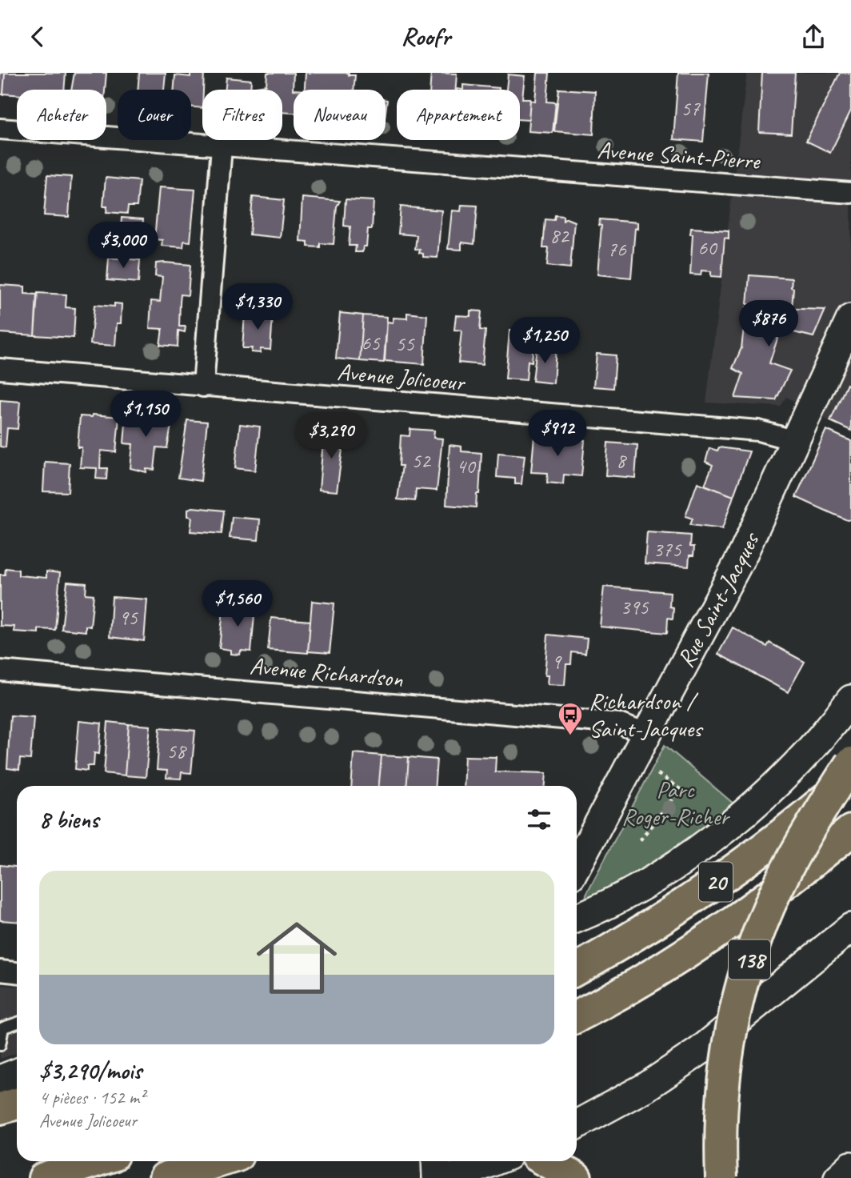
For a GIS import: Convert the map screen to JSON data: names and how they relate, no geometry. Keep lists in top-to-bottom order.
{
  "streets": {
    "highway": ["20", "138"],
    "main road": ["Rue Saint-Jacques"],
    "street": ["Avenue Saint-Pierre", "Avenue Jolicoeur", "Avenue Richardson"]
  },
  "crossings": [
    ["Avenue Jolicoeur", "Rue Saint-Jacques"],
    ["Rue Saint-Jacques", "Avenue Richardson"]
  ],
  "parks": ["Parc Roger-Richer"],
  "places": {
    "bus stop": ["Richardson / Saint-Jacques"]
  },
  "house_numbers": [
    "57",
    "82",
    "60",
    "76",
    "65",
    "55",
    "52",
    "8",
    "40",
    "375",
    "395",
    "95",
    "9",
    "58"
  ],
  "page": {
    "header": "Roofr",
    "chip": [
      "Acheter",
      "Louer",
      "Filtres",
      "Nouveau",
      "Appartement"
    ],
    "price": [
      "$3,000",
      "$1,330",
      "$876",
      "$1,250",
      "$1,150",
      "$912",
      "$3,290",
      "$1,560"
    ],
    "heading": "8 biens",
    "list": [
      {
        "name": "$3,290/mois",
        "note": "4 pièces · 152 m² · Avenue Jolicoeur"
      }
    ]
  }
}
